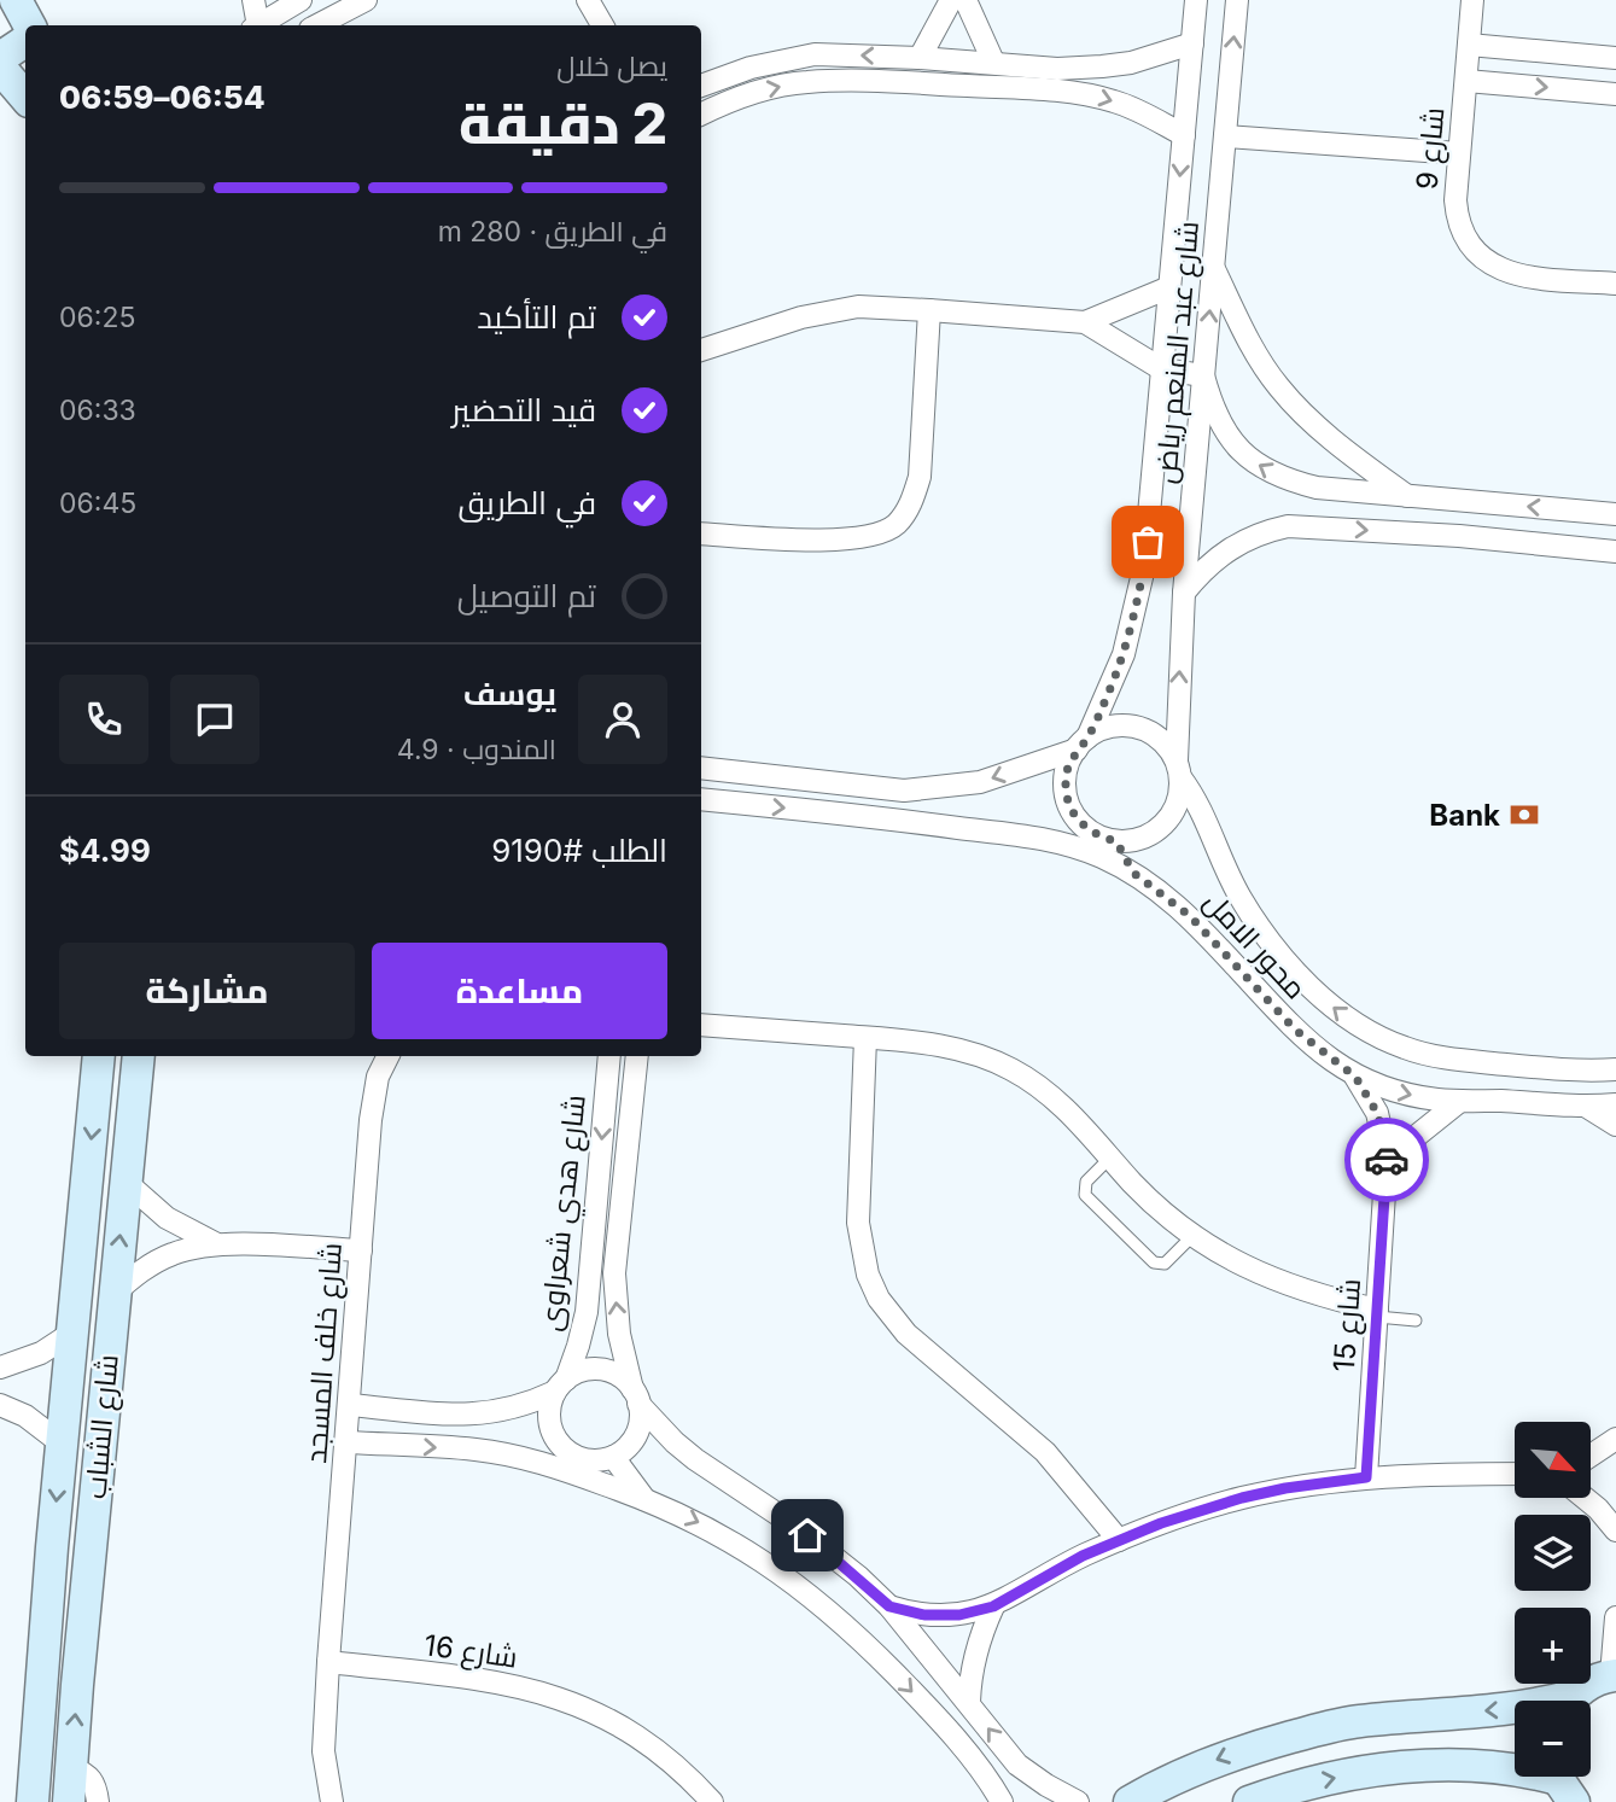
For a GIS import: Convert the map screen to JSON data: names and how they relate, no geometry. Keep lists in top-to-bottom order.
{
  "streets": {
    "street": [
      "شارع 9",
      "شارع عبد المنعم رياض",
      "محور الامل",
      "شارع هدي شعراوى",
      "شارع 15",
      "شارع خلف المسجد",
      "شارع الشباب",
      "شارع 16"
    ]
  },
  "crossings": [
    ["محور الامل", "شارع 15"],
    ["شارع خلف المسجد", "شارع 16"]
  ],
  "places": {
    "bank": ["Bank"]
  },
  "north": "bottom right",
  "page": {
    "heading": ["2 دقيقة", "يصل خلال", "06:54–06:59"],
    "panel": [
      "يوسف",
      "المندوب · 4.9",
      "الطلب #9190",
      "$4.99"
    ],
    "bar": "في الطريق · 280 m",
    "list": [
      ["تم التأكيد", "06:25"],
      ["قيد التحضير", "06:33"],
      ["في الطريق", "06:45"],
      "تم التوصيل"
    ],
    "buttons": ["مساعدة", "مشاركة"],
    "map_buttons": ["+", "−"]
  }
}
